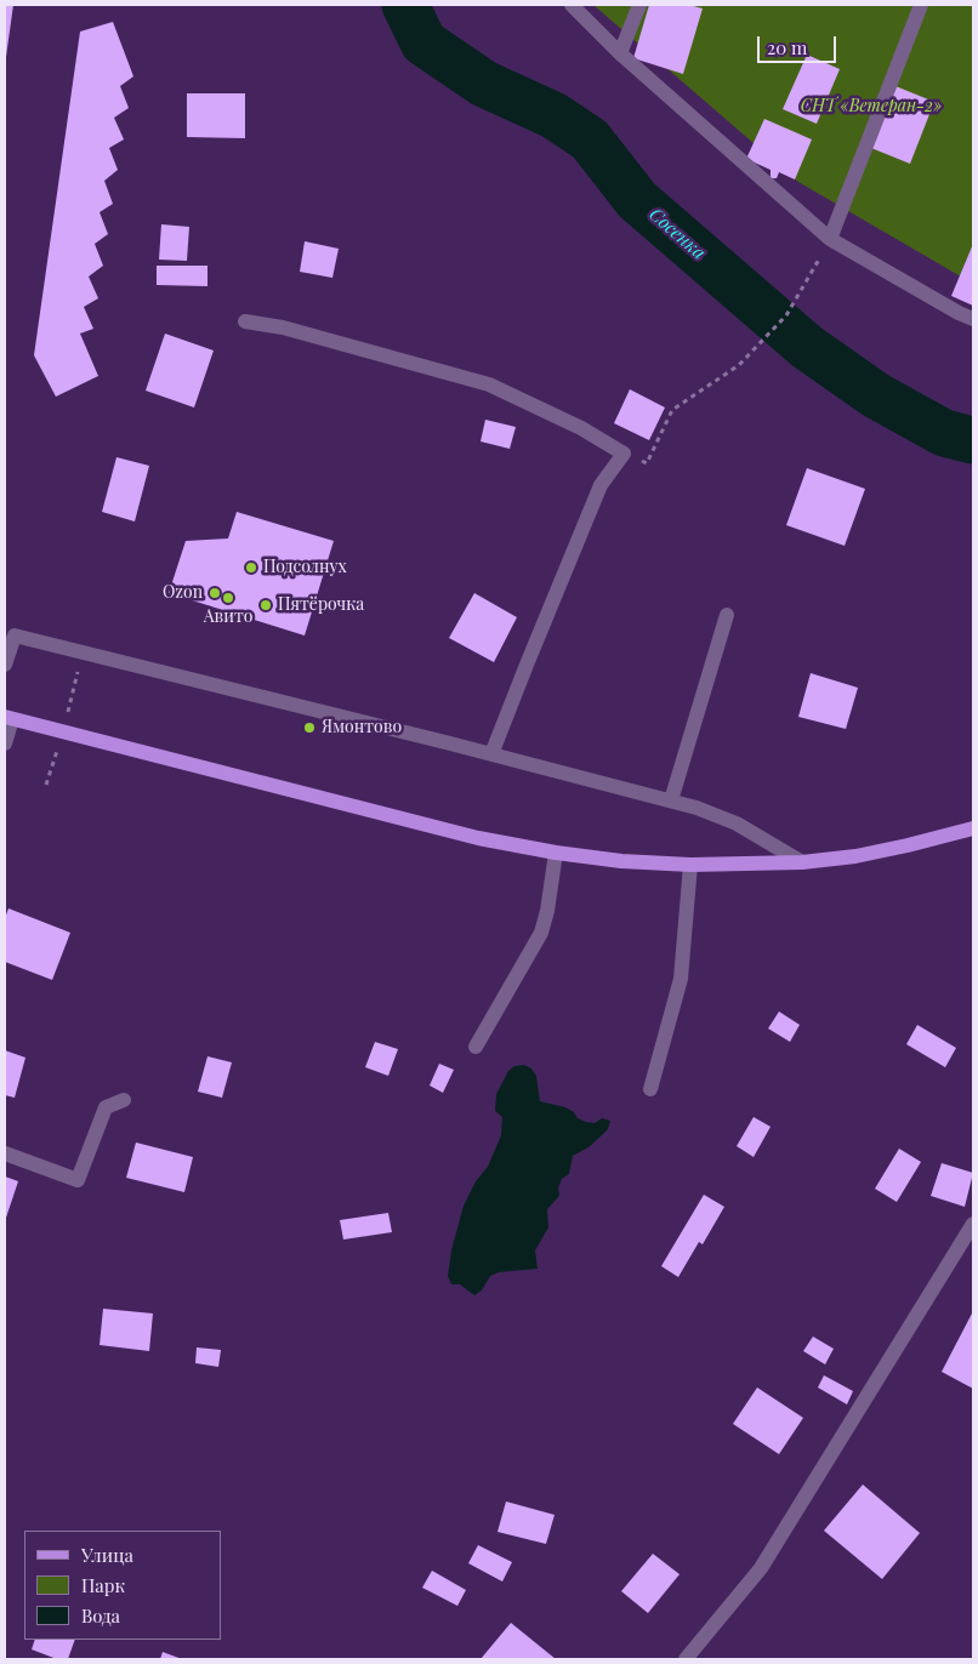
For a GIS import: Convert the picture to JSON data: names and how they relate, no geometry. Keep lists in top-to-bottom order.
{
  "water": ["Сосенка"],
  "parks": ["СНТ «Ветеран-2»"],
  "places": [
    "Подсолнух",
    "Ozon",
    "Авито",
    "Пятёрочка",
    "Ямонтово"
  ],
  "legend": ["Улица", "Парк", "Вода"],
  "scale_bar": "20 m"
}
